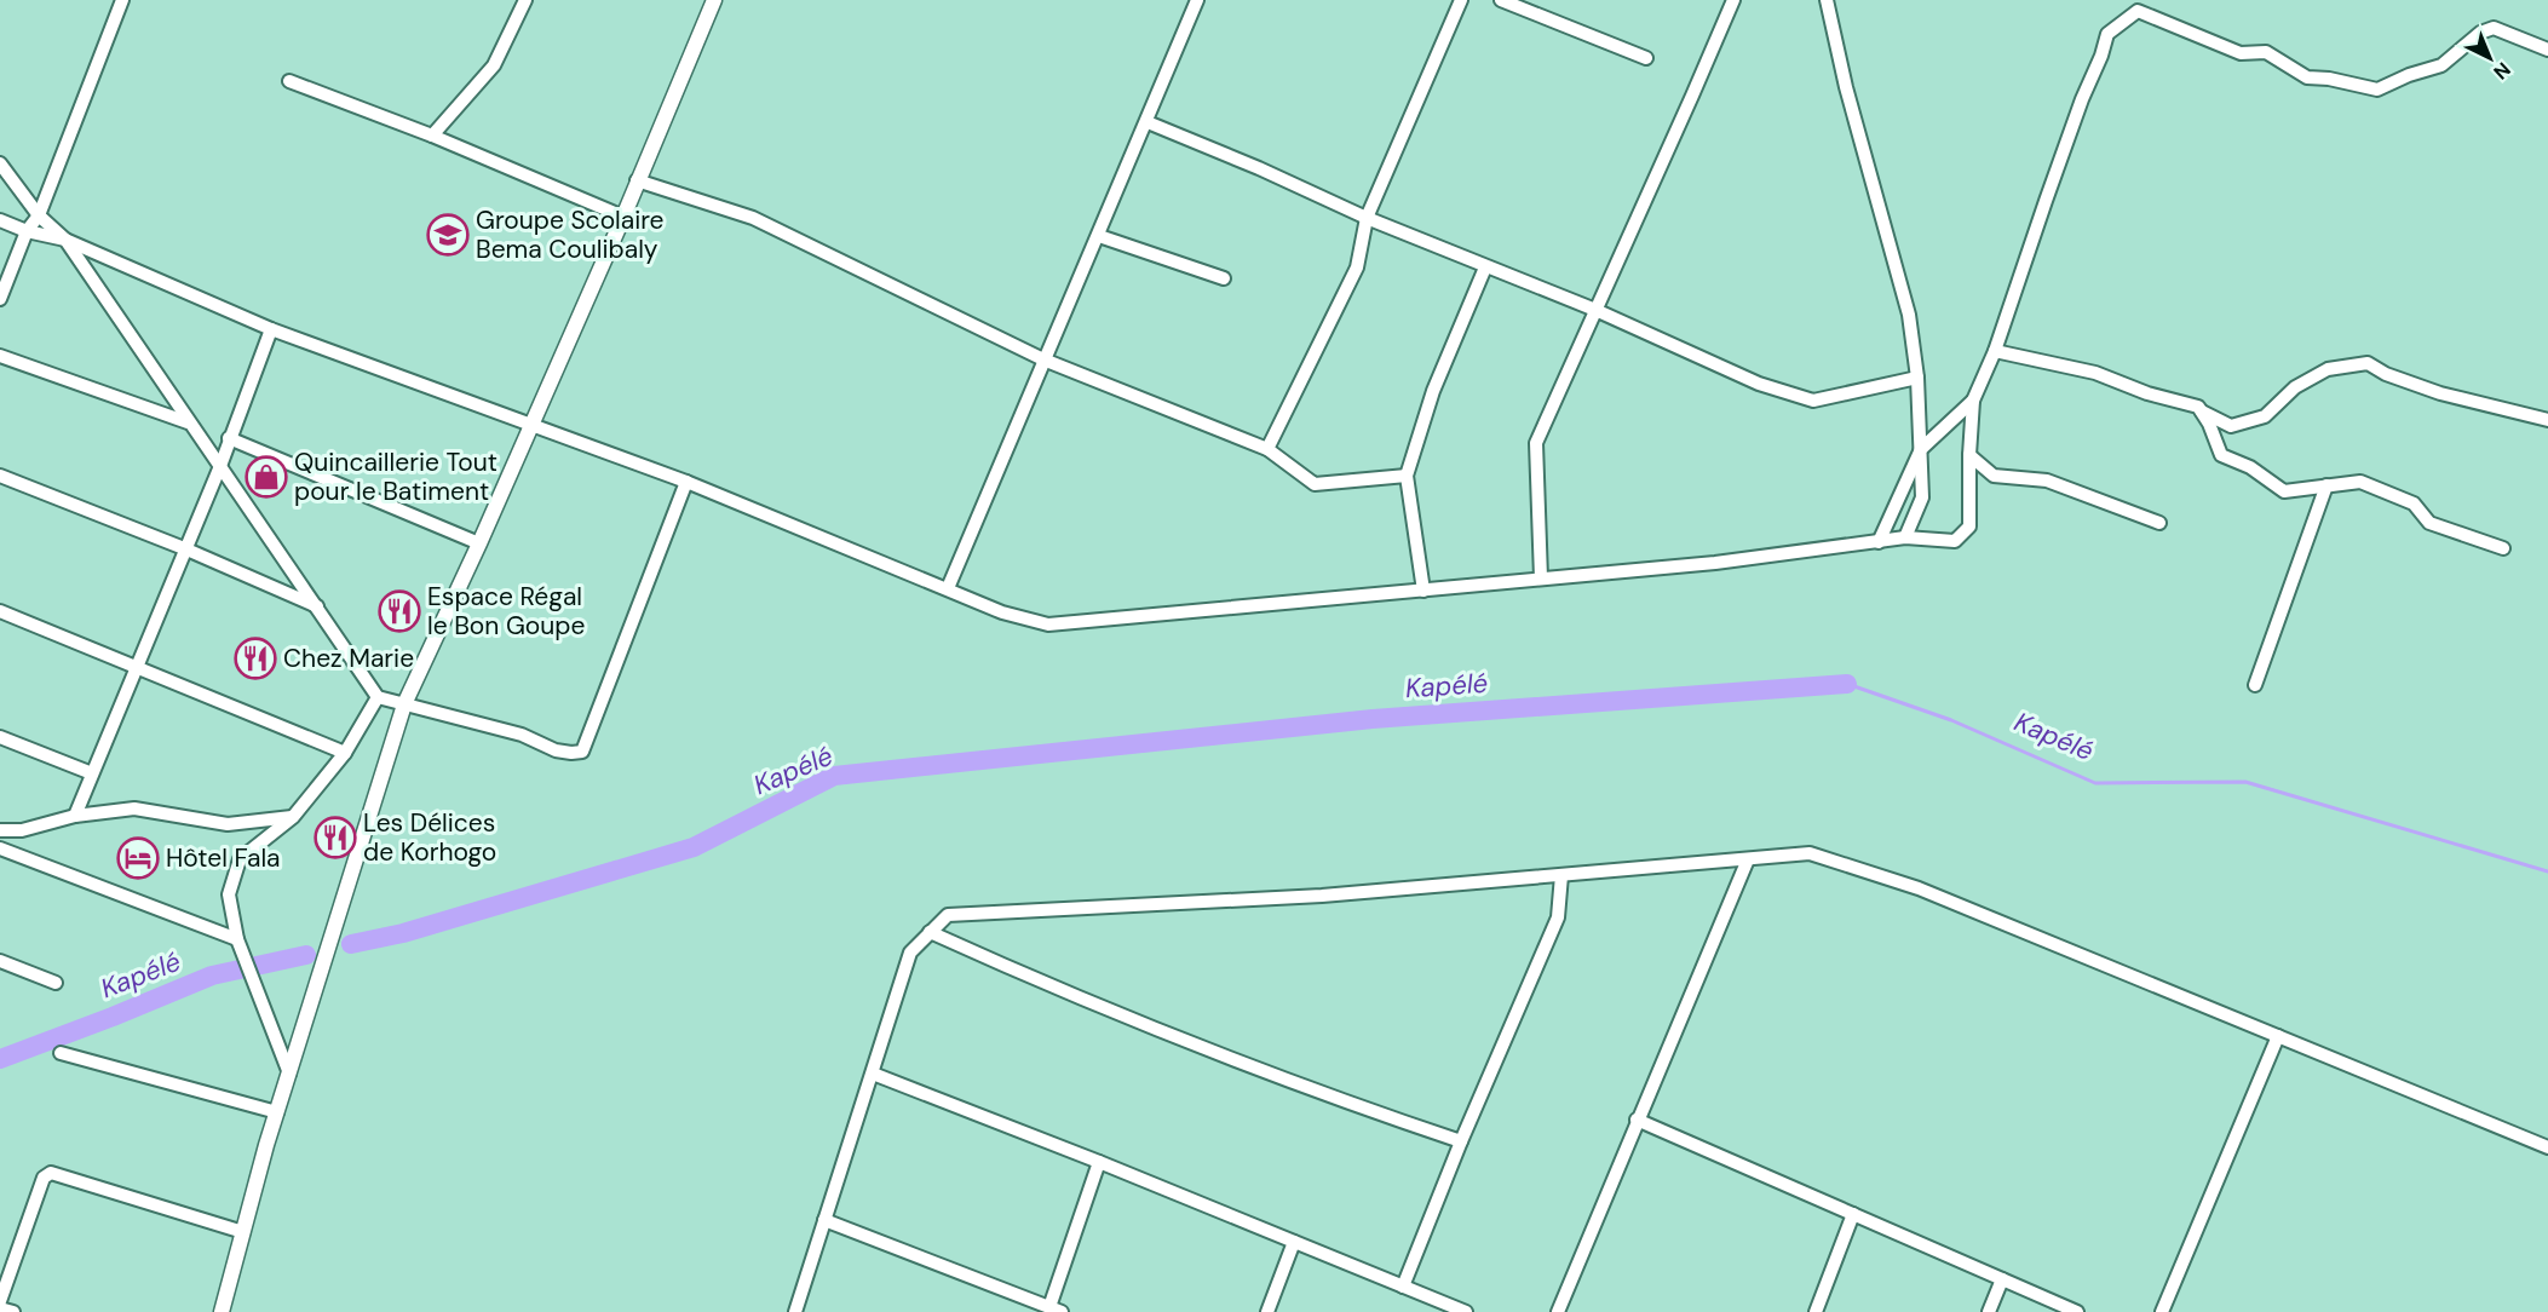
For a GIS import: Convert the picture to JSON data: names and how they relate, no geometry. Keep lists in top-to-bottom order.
{
  "water": ["Kapélé"],
  "places": {
    "school or university": ["Groupe Scolaire Bema Coulibaly"],
    "shop": ["Quincaillerie Tout pour le Batiment"],
    "restaurant": ["Espace Régal le Bon Goupe", "Chez Marie", "Les Délices de Korhogo"],
    "hotel": ["Hôtel Fala"]
  },
  "north": "bottom right"
}
